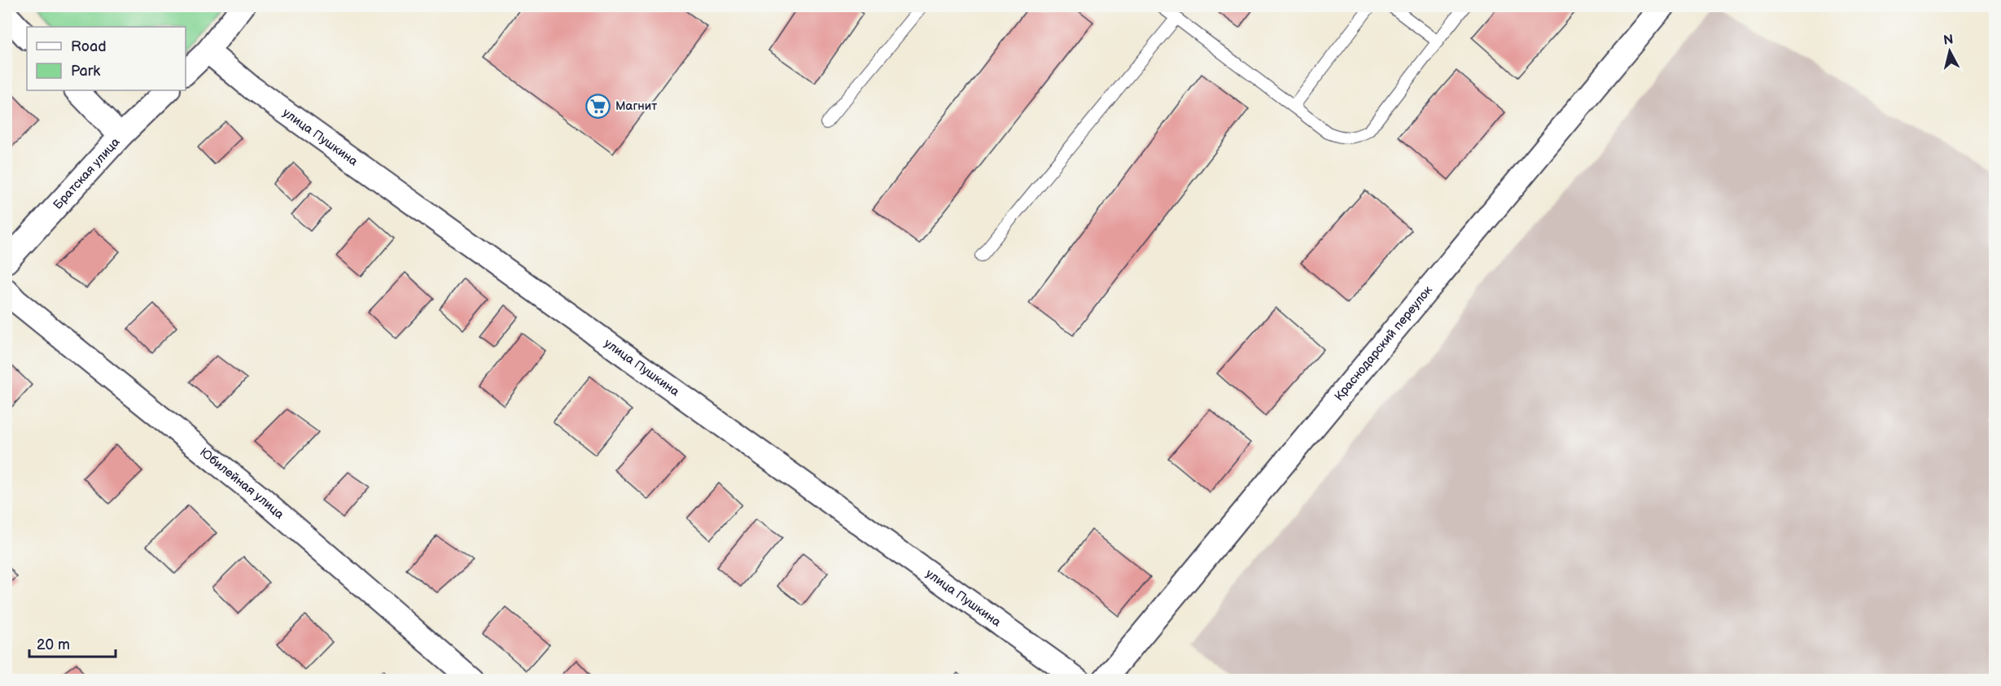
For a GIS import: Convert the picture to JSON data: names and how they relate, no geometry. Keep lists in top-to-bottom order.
{
  "streets": {
    "street": [
      "улица Пушкина",
      "Братская улица",
      "Краснодарский переулок",
      "Юбилейная улица"
    ]
  },
  "places": {
    "supermarket": ["Магнит"]
  },
  "legend": ["Road", "Park"],
  "scale_bar": "20 m",
  "north": "top"
}
